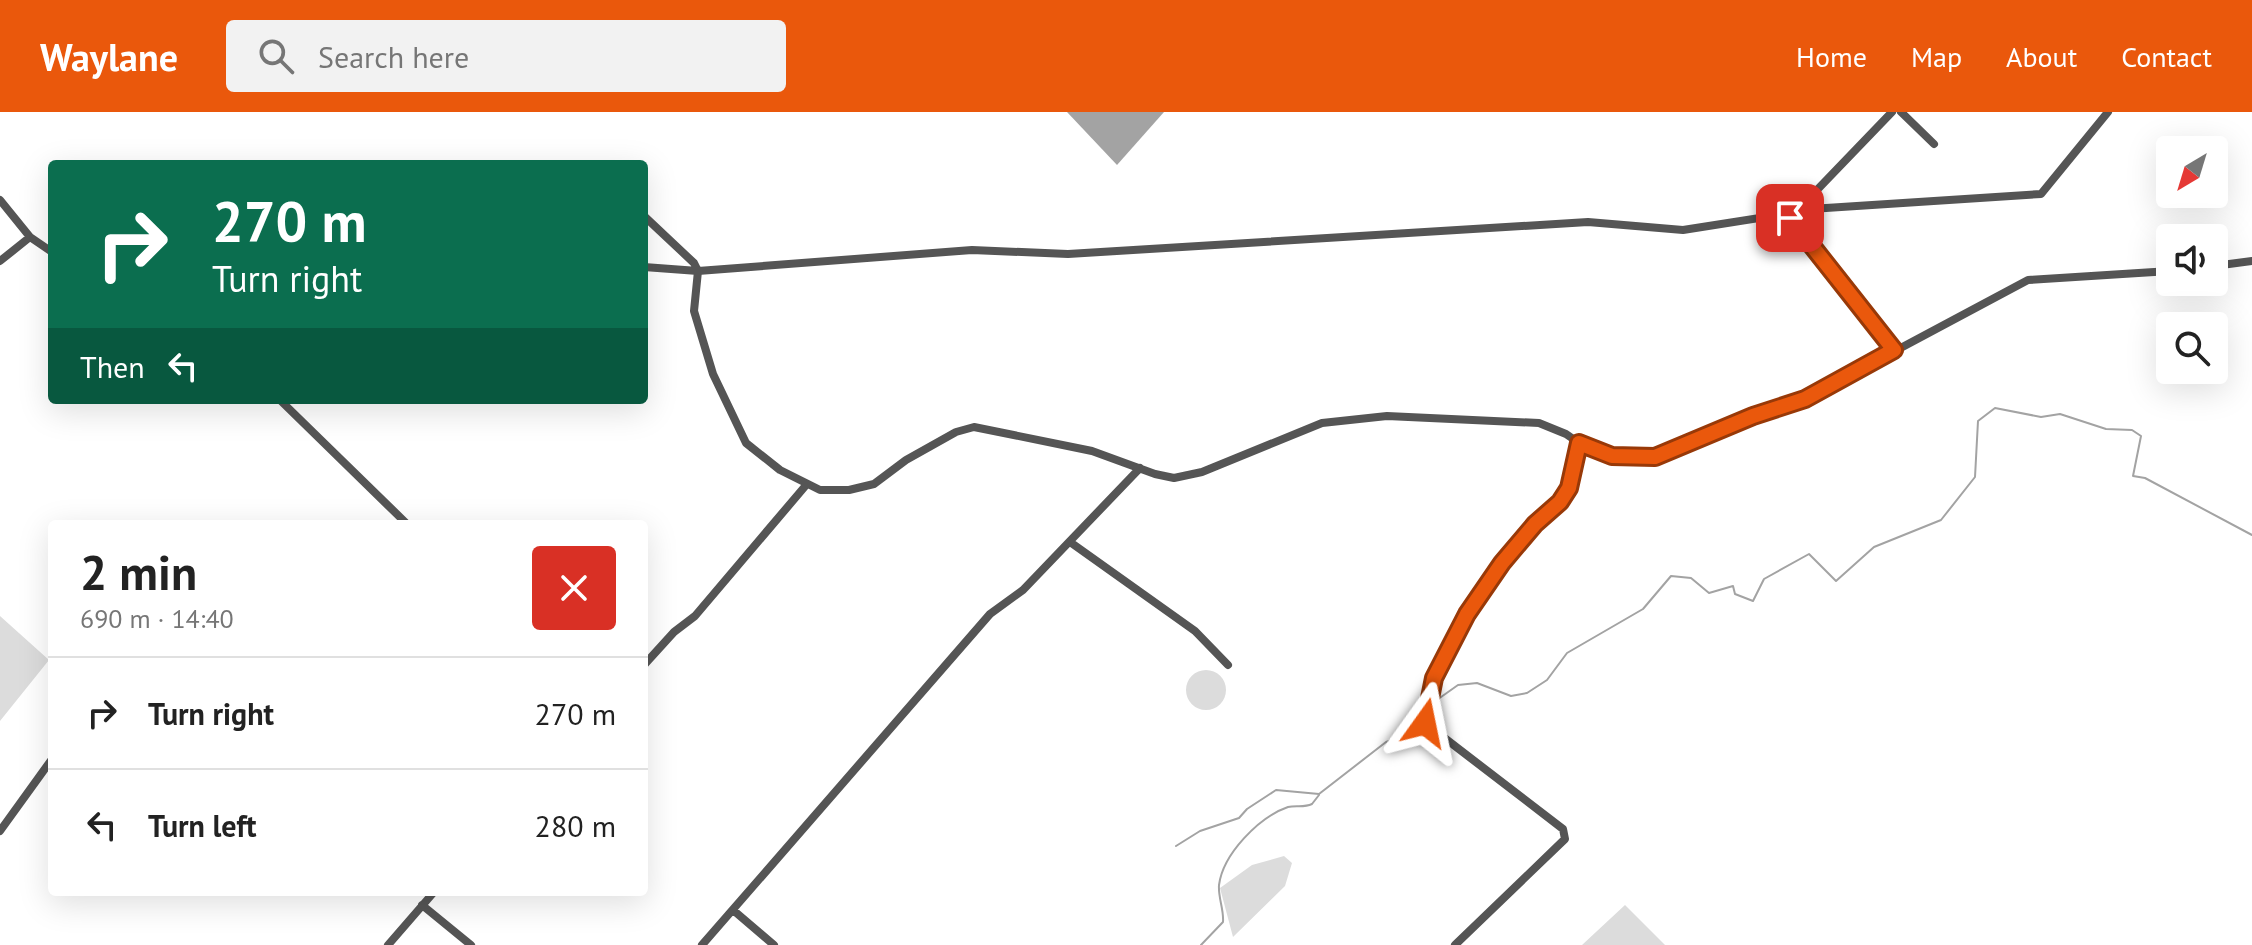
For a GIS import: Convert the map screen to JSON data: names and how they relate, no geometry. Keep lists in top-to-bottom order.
{
  "north": "bottom left",
  "page": {
    "header": "Waylane",
    "search": "Search here",
    "nav": [
      "Home",
      "Map",
      "About",
      "Contact"
    ],
    "turn": ["270 m", "Turn right"],
    "then": "Then",
    "heading": ["2 min", "690 m · 14:40"],
    "list": [
      {
        "name": "Turn right",
        "value": "270 m"
      },
      {
        "name": "Turn left",
        "value": "280 m"
      }
    ]
  }
}
